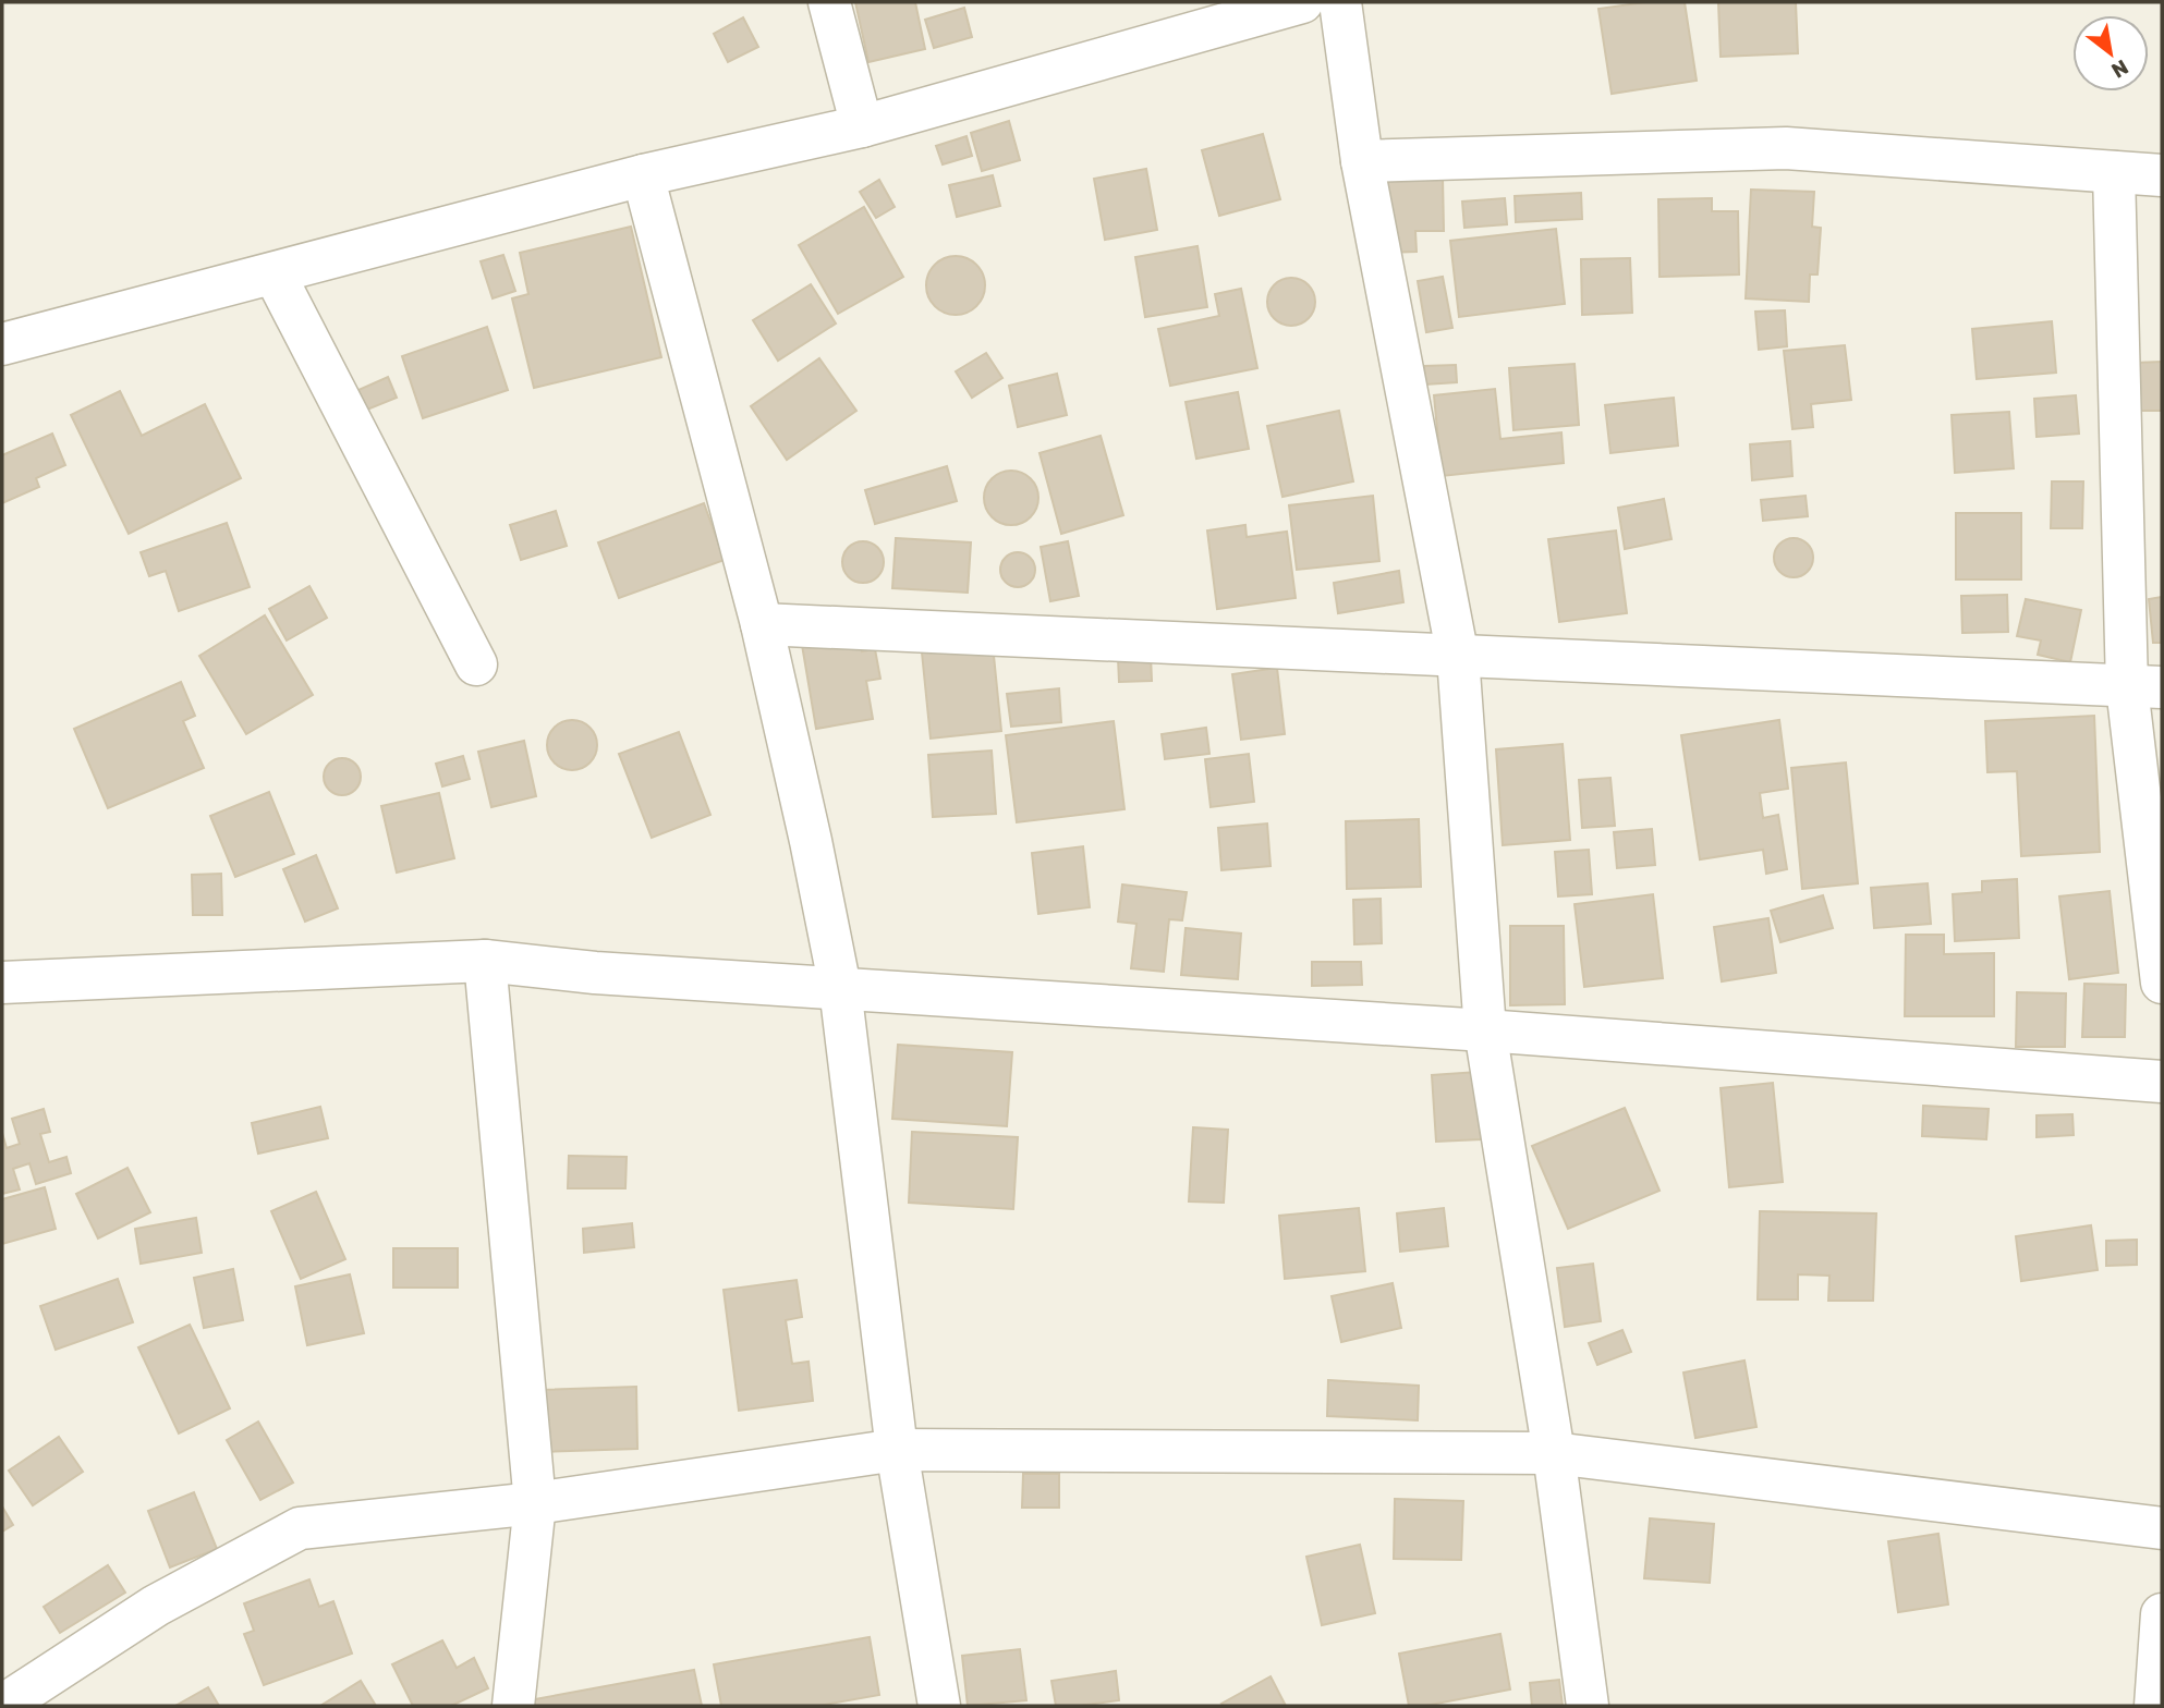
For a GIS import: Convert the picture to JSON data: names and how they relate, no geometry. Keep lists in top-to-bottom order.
{
  "north": "bottom right"
}
